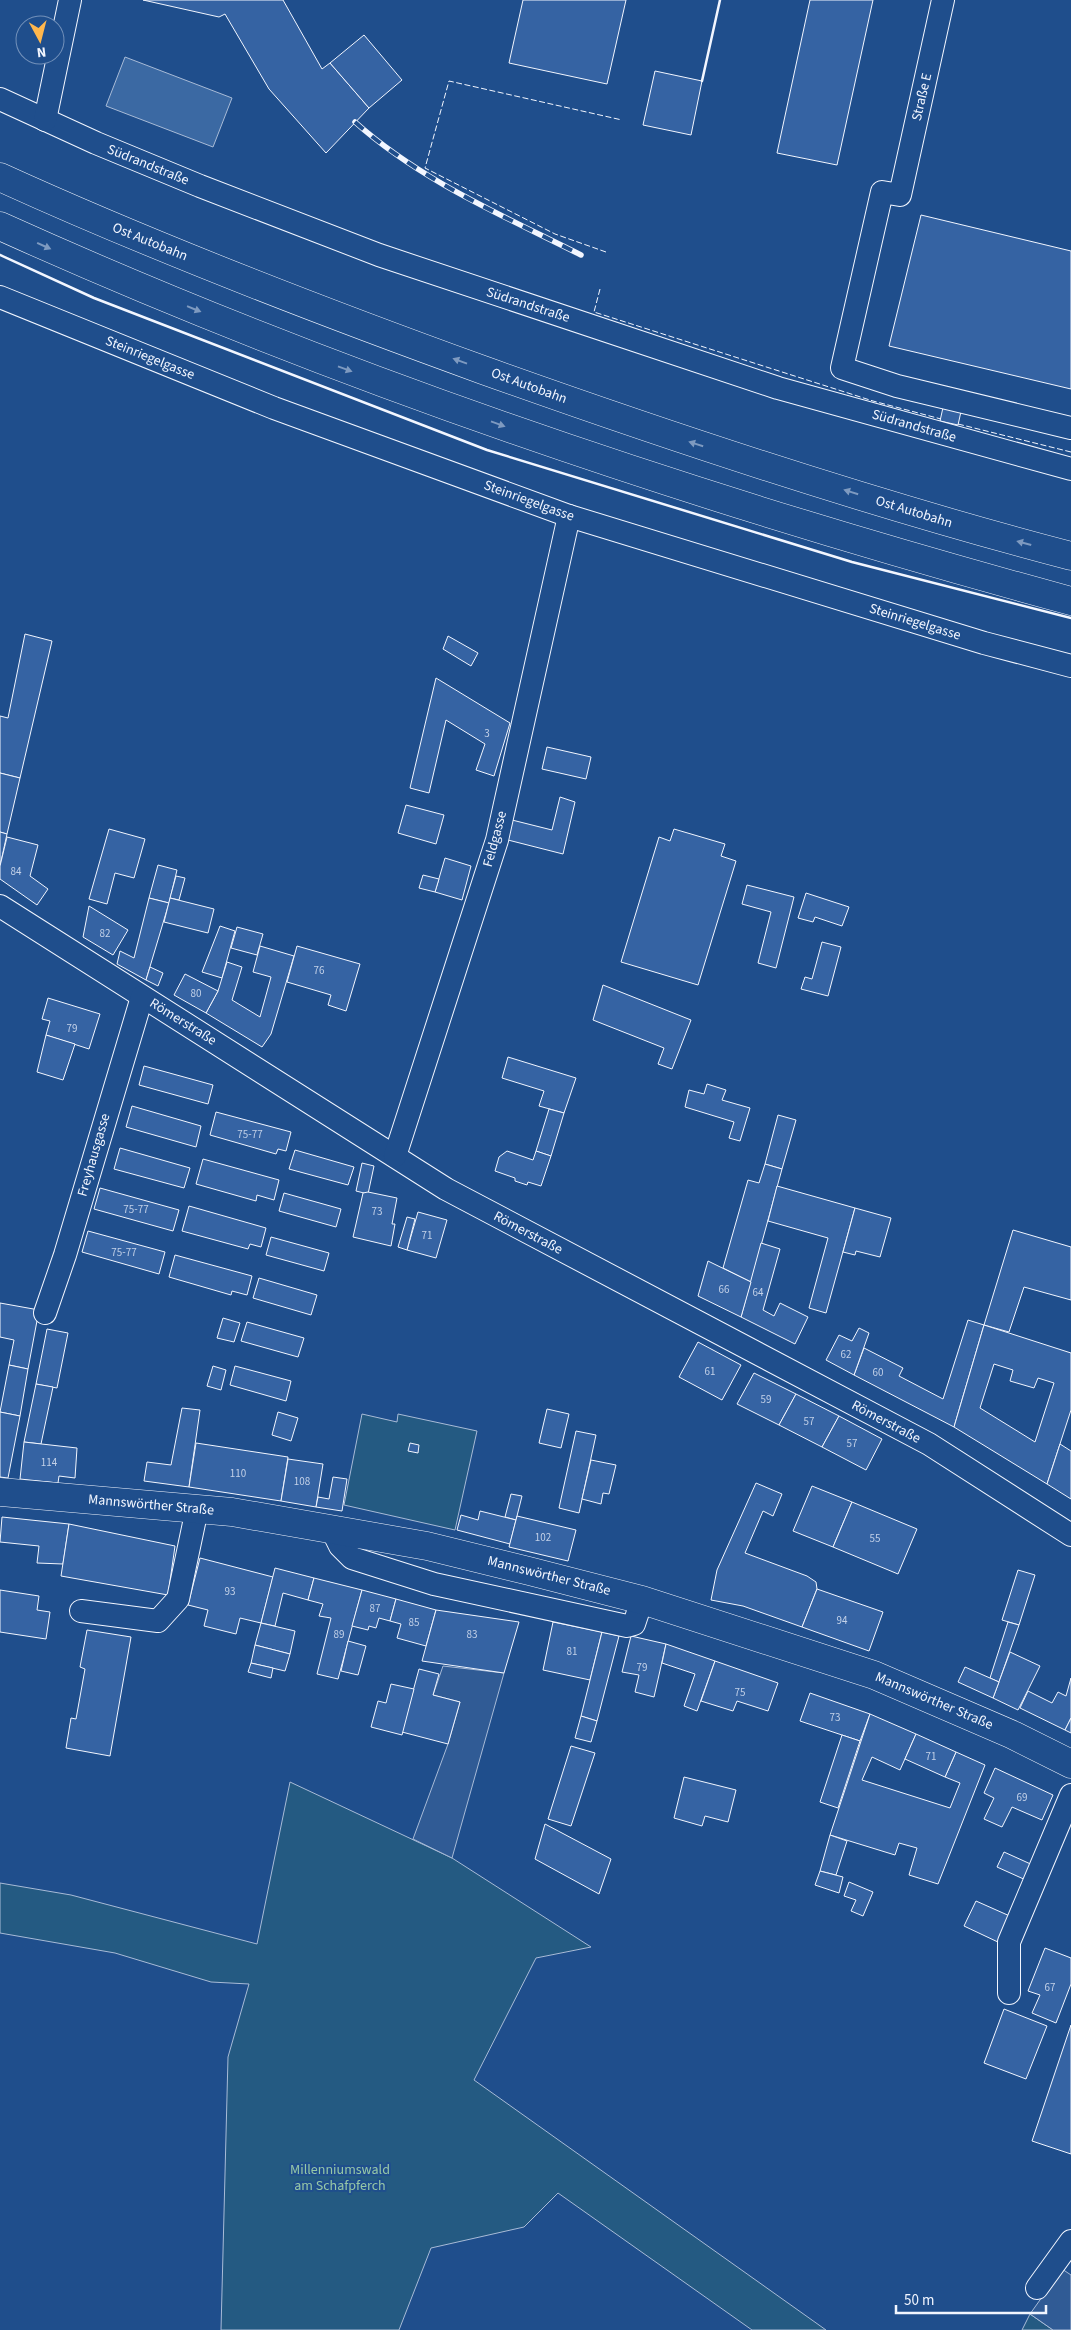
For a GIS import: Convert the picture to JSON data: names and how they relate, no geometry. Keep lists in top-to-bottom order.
{
  "streets": {
    "main road": ["Ost Autobahn", "Mannswörther Straße"],
    "street": [
      "Straße E",
      "Südrandstraße",
      "Steinriegelgasse",
      "Feldgasse",
      "Römerstraße",
      "Freyhausgasse"
    ]
  },
  "crossings": [
    ["Steinriegelgasse", "Feldgasse"],
    ["Feldgasse", "Römerstraße"],
    ["Römerstraße", "Freyhausgasse"]
  ],
  "parks": ["Millenniumswald am Schafpferch"],
  "house_numbers": [
    "3",
    "84",
    "82",
    "76",
    "80",
    "79",
    "75-77",
    "75-77",
    "73",
    "71",
    "75-77",
    "66",
    "64",
    "62",
    "61",
    "60",
    "59",
    "57",
    "57",
    "114",
    "110",
    "108",
    "102",
    "55",
    "93",
    "87",
    "94",
    "85",
    "89",
    "83",
    "81",
    "79",
    "75",
    "73",
    "71",
    "69",
    "67"
  ],
  "scale_bar": "50 m",
  "north": "bottom"
}
